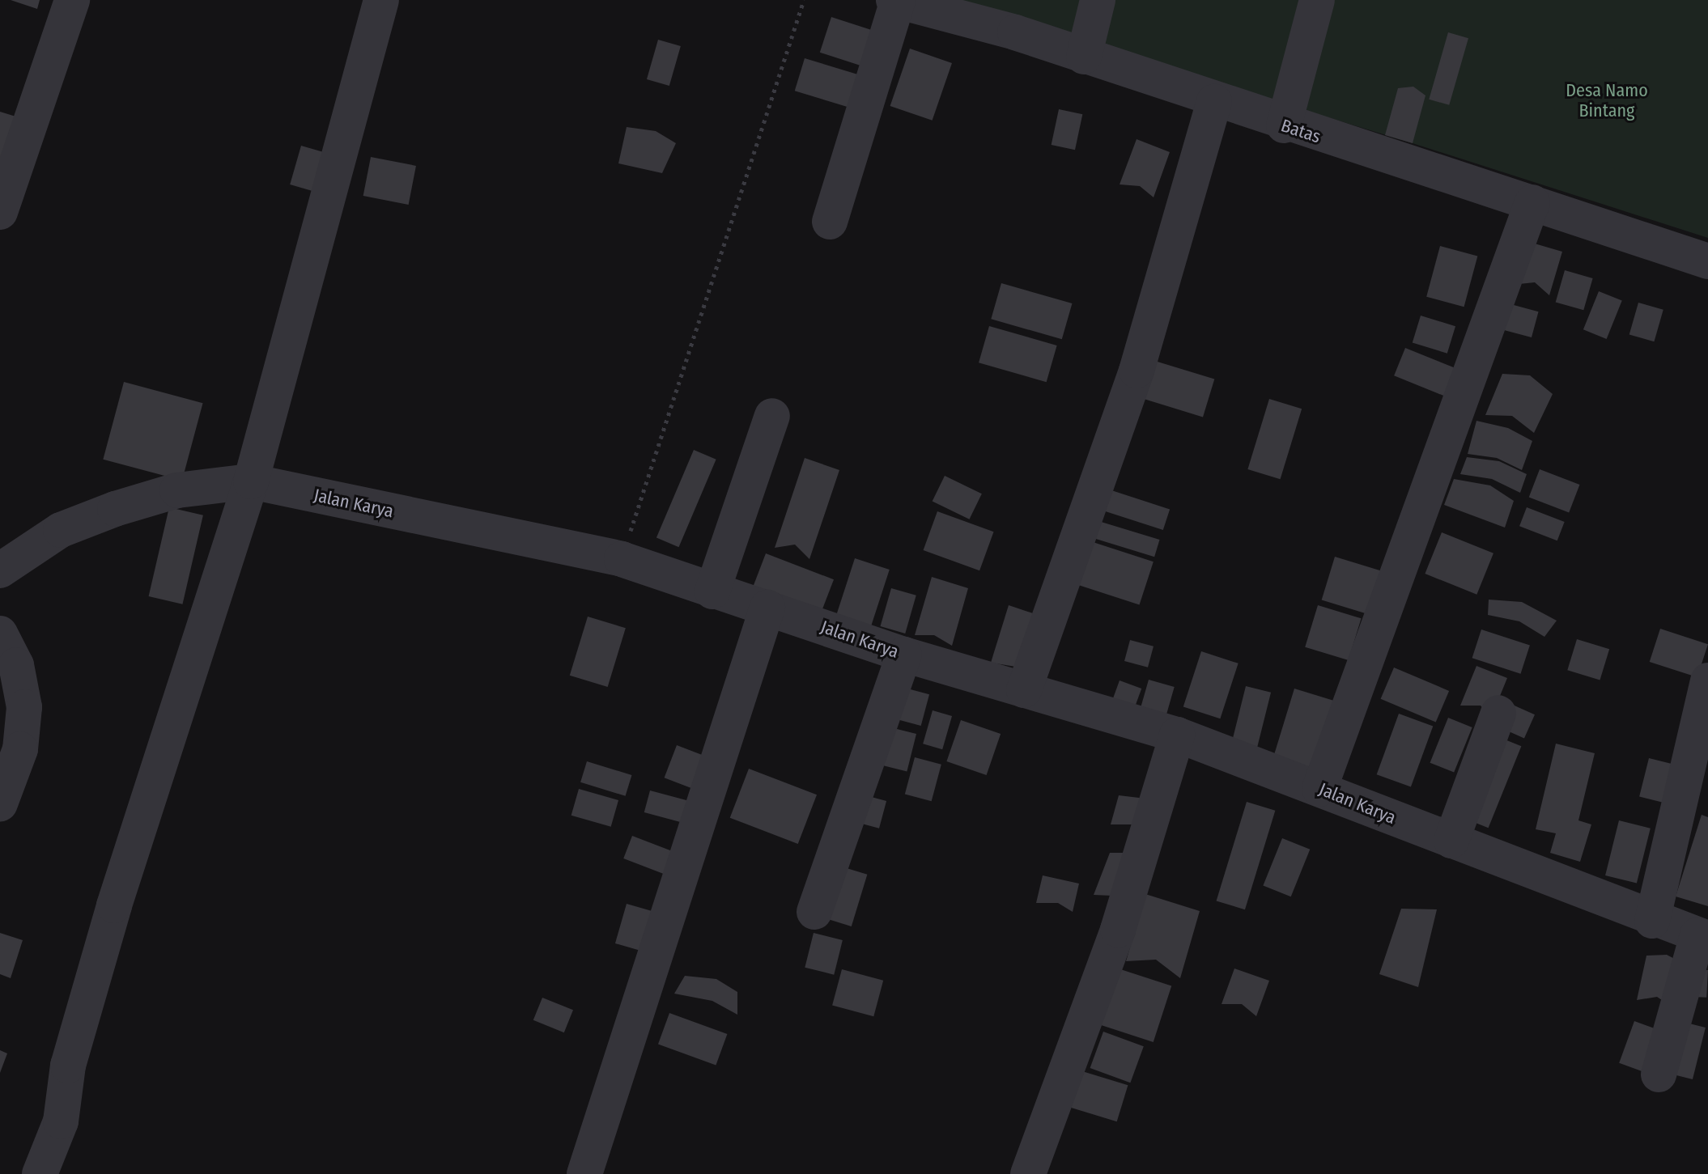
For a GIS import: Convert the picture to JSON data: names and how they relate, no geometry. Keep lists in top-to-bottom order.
{
  "streets": {
    "street": ["Batas", "Jalan Karya"]
  },
  "parks": ["Desa Namo Bintang"]
}
